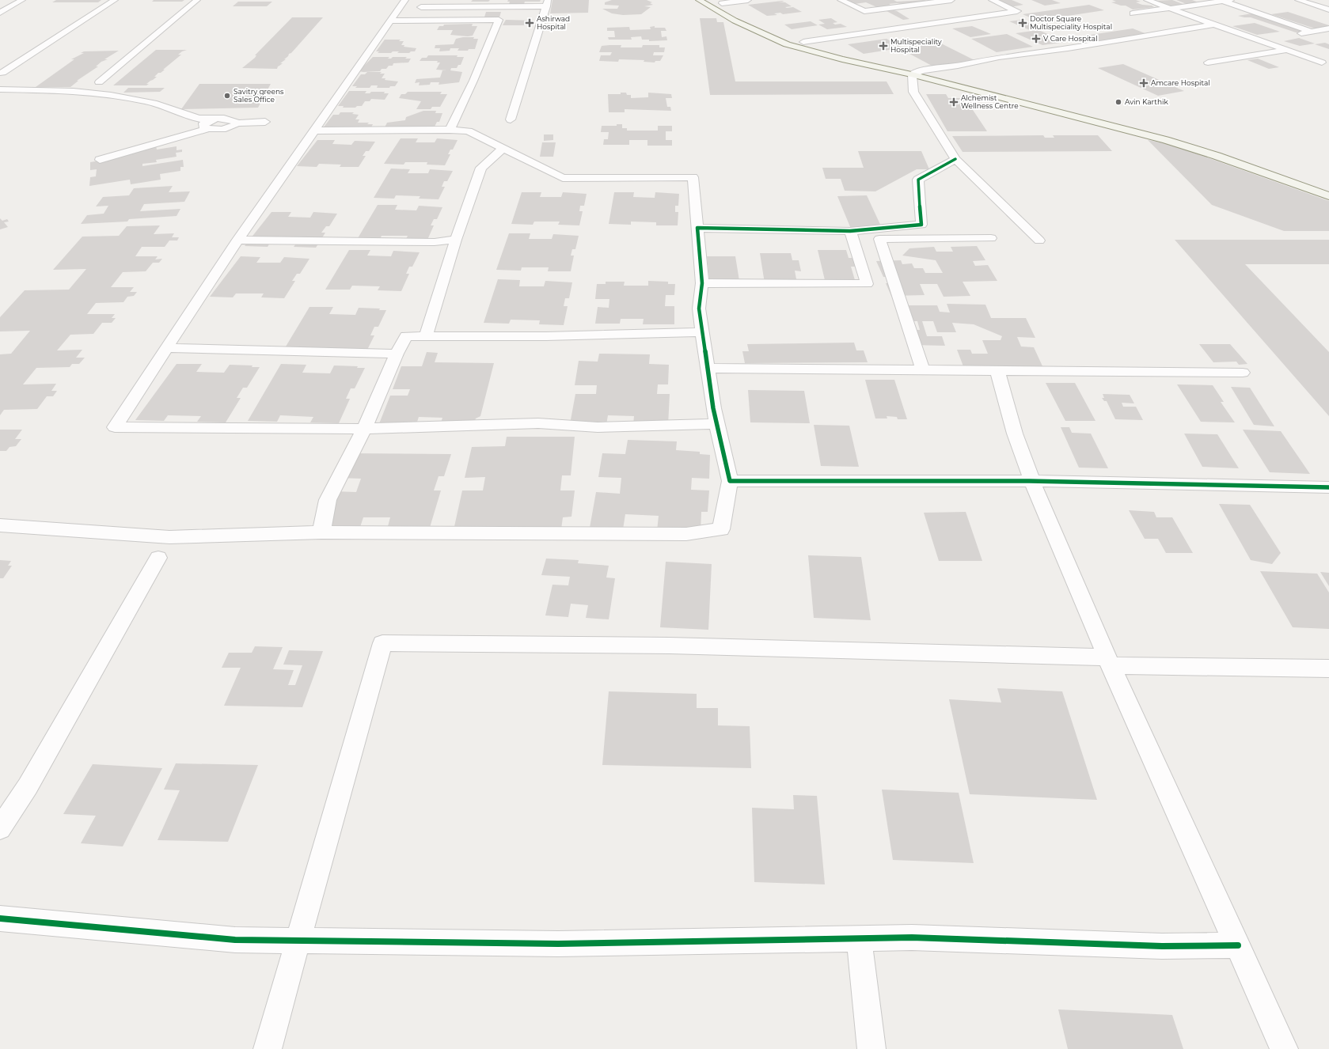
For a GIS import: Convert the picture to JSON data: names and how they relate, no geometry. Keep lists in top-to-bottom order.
{
  "places": {
    "health": [
      "Ashirwad Hospital",
      "Doctor Square Multispeciality Hospital",
      "V Care Hospital",
      "Multispeciality Hospital",
      "Amcare Hospital",
      "Alchemist Wellness Centre"
    ],
    "other": ["Savitry greens Sales Office", "Avin Karthik"]
  }
}
